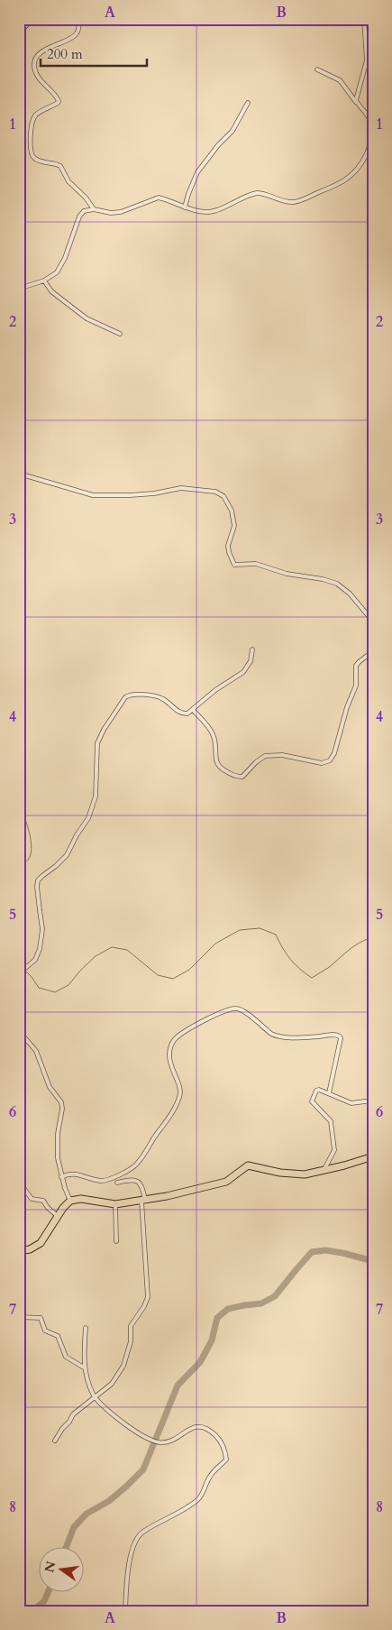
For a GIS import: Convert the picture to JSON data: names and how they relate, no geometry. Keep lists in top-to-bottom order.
{
  "scale_bar": "200 m",
  "north": "left",
  "grid": {
    "columns": ["A", "B"],
    "rows": [
      "1",
      "2",
      "3",
      "4",
      "5",
      "6",
      "7",
      "8"
    ]
  }
}
